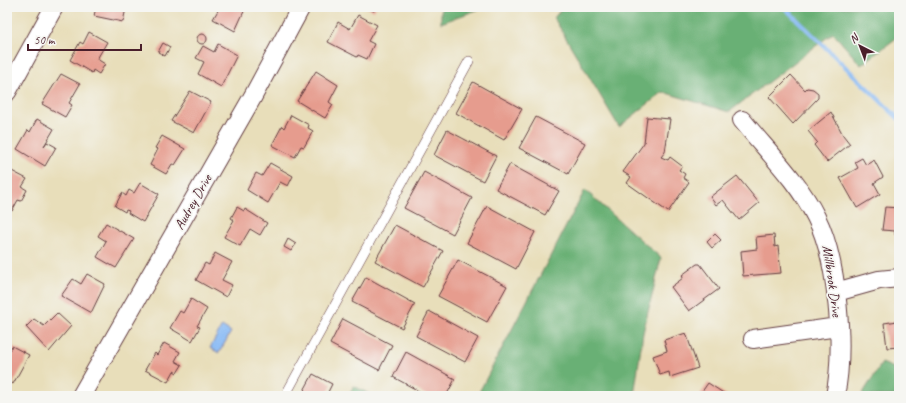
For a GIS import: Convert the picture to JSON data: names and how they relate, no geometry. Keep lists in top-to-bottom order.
{
  "streets": {
    "street": ["Audrey Drive", "Millbrook Drive"]
  },
  "scale_bar": "50 m",
  "north": "top left"
}
